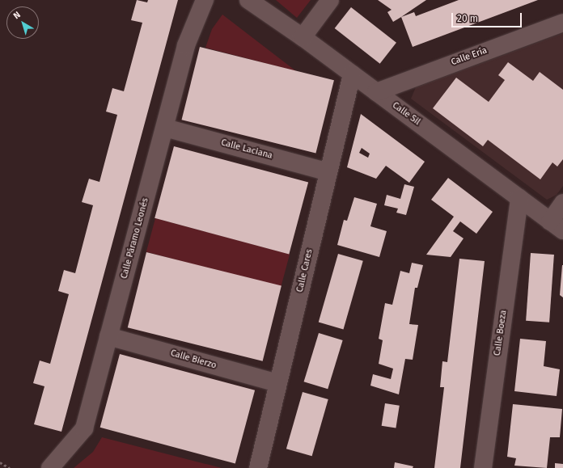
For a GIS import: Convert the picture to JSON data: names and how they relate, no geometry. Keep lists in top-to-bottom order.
{
  "streets": {
    "street": [
      "Calle Ería",
      "Calle Sil",
      "Calle Laciana",
      "Calle Páramo Leonés",
      "Calle Cares",
      "Calle Boeza",
      "Calle Bierzo"
    ]
  },
  "crossings": [
    ["Calle Ería", "Calle Sil"],
    ["Calle Sil", "Calle Cares"],
    ["Calle Sil", "Calle Boeza"],
    ["Calle Laciana", "Calle Páramo Leonés"],
    ["Calle Laciana", "Calle Cares"],
    ["Calle Páramo Leonés", "Calle Bierzo"],
    ["Calle Cares", "Calle Bierzo"]
  ],
  "scale_bar": "20 m",
  "north": "top left"
}
